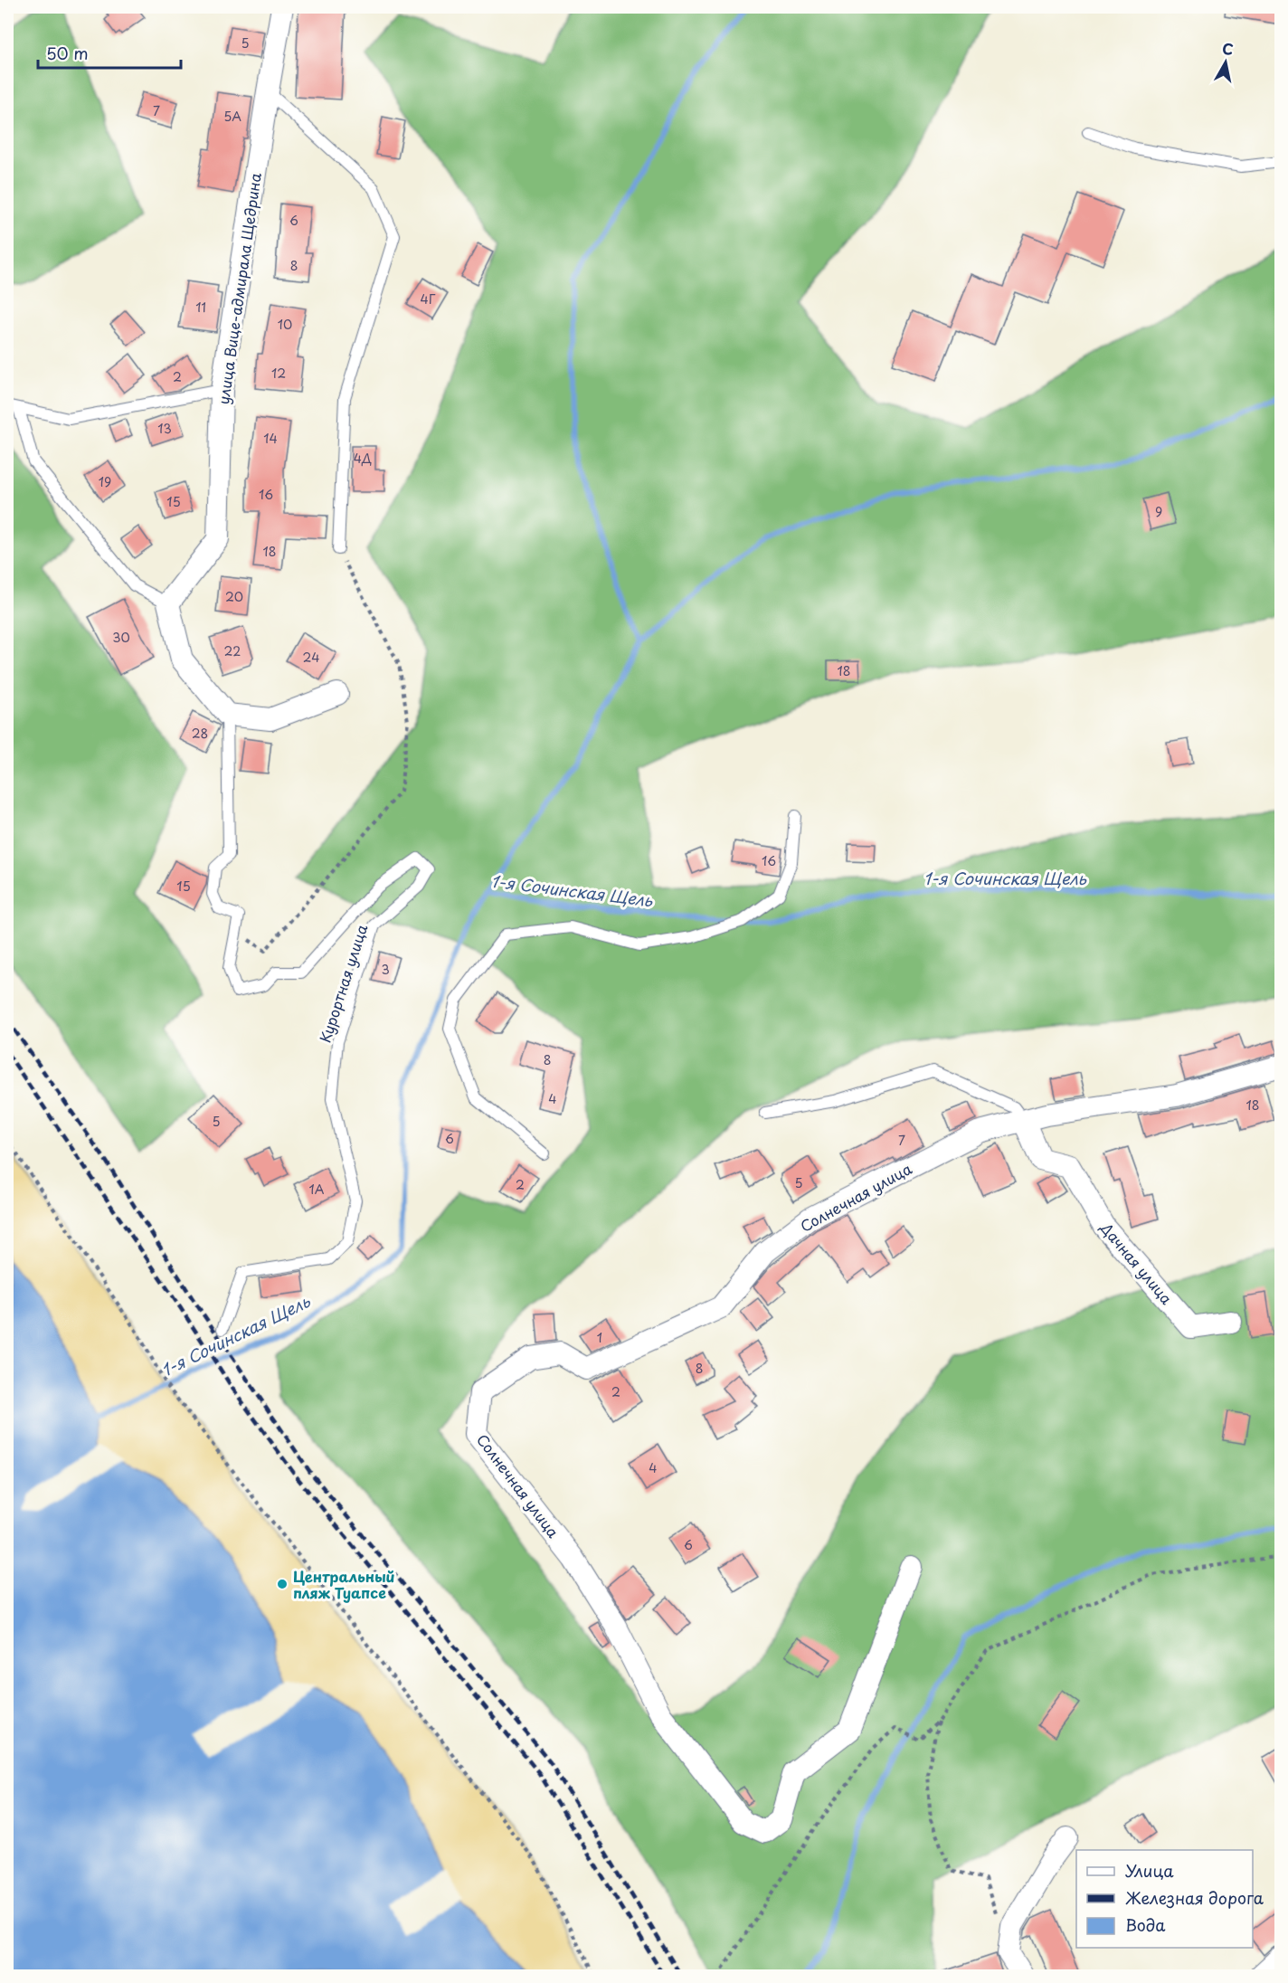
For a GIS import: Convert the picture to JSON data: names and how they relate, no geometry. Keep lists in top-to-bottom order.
{
  "streets": {
    "street": ["улица Вице-адмирала Щедрина", "Солнечная улица", "Дачная улица"],
    "lane": ["Курортная улица"]
  },
  "crossings": [
    ["Солнечная улица", "Дачная улица"]
  ],
  "water": ["1-я Сочинская Щель"],
  "places": ["Центральный пляж Туапсе"],
  "house_numbers": [
    "5",
    "7",
    "5А",
    "6",
    "8",
    "4Г",
    "11",
    "10",
    "12",
    "2",
    "13",
    "14",
    "4Д",
    "19",
    "16",
    "15",
    "9",
    "18",
    "20",
    "30",
    "22",
    "24",
    "18",
    "28",
    "16",
    "15",
    "3",
    "8",
    "4",
    "18",
    "5",
    "6",
    "7",
    "5",
    "2",
    "1А",
    "1",
    "8",
    "2",
    "4",
    "6"
  ],
  "legend": ["Улица", "Железная дорога", "Вода"],
  "scale_bar": "50 m",
  "north": "top"
}
